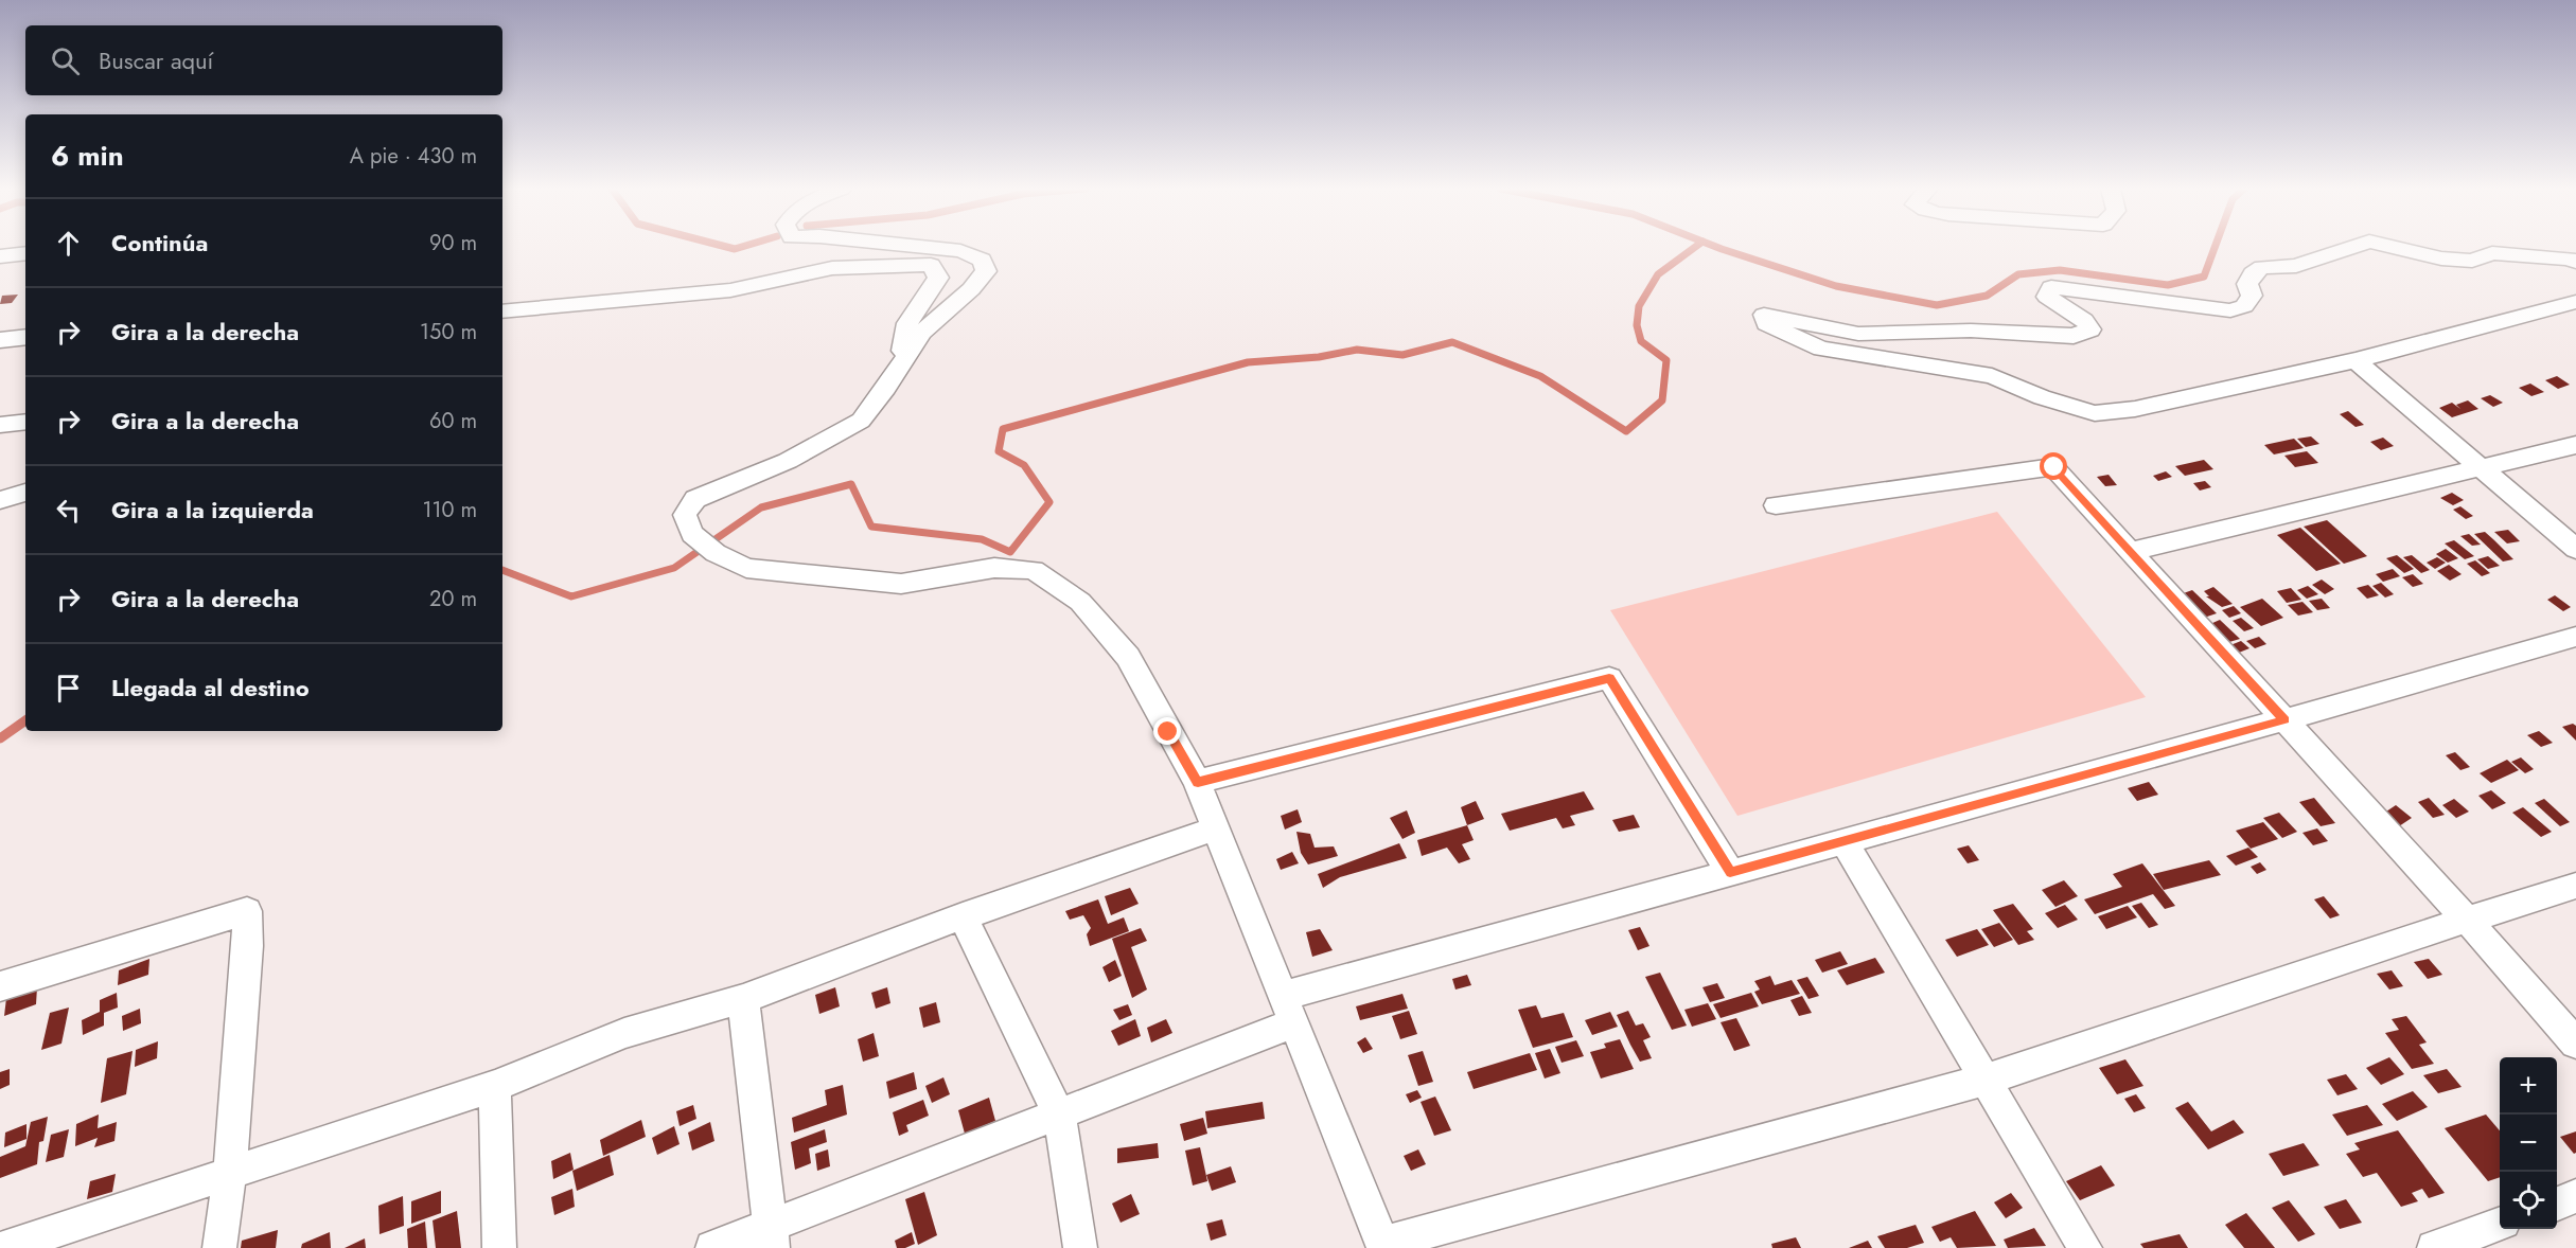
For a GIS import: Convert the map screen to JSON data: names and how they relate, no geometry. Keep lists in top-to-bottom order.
{
  "page": {
    "search": "Buscar aquí",
    "heading": ["6 min", "A pie · 430 m"],
    "list": [
      ["Continúa", "90 m"],
      ["Gira a la derecha", "150 m"],
      ["Gira a la derecha", "60 m"],
      ["Gira a la izquierda", "110 m"],
      ["Gira a la derecha", "20 m"],
      "Llegada al destino"
    ],
    "map_buttons": ["+", "−"]
  }
}
